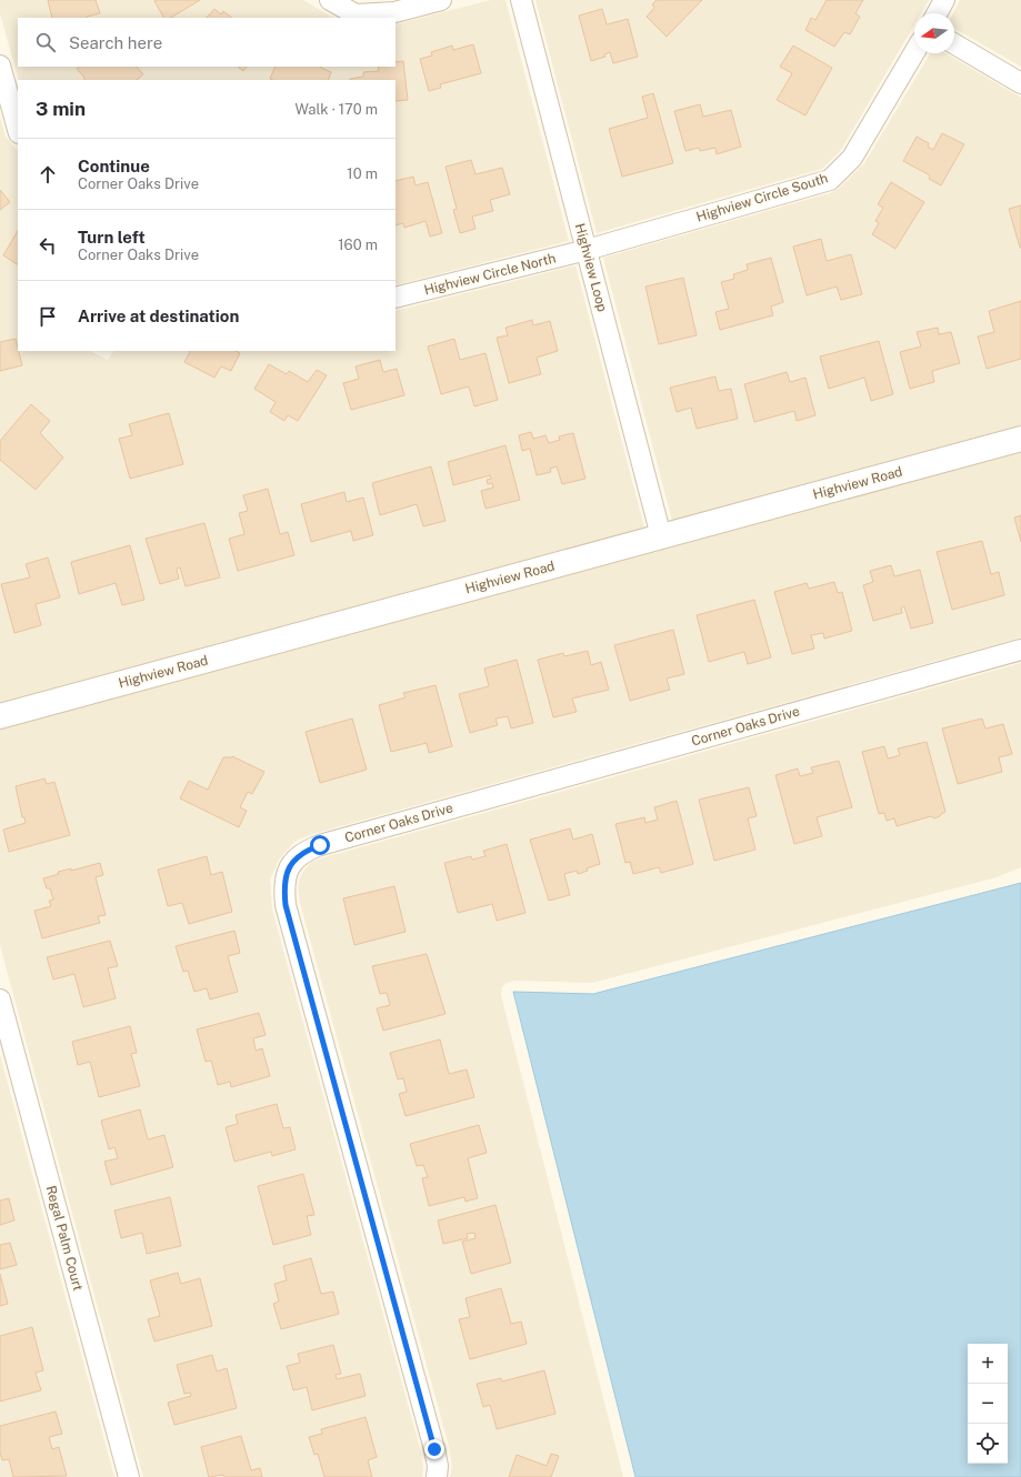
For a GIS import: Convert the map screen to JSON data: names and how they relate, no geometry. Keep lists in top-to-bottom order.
{
  "streets": {
    "street": [
      "Highview Circle South",
      "Highview Loop",
      "Highview Circle North",
      "Highview Road",
      "Corner Oaks Drive",
      "Regal Palm Court"
    ]
  },
  "crossings": [
    ["Highview Circle South", "Highview Loop"],
    ["Highview Circle South", "Highview Circle North"],
    ["Highview Loop", "Highview Circle North"],
    ["Highview Loop", "Highview Road"]
  ],
  "north": "left",
  "page": {
    "search": "Search here",
    "heading": ["3 min", "Walk · 170 m"],
    "list": [
      ["Continue", "Corner Oaks Drive", "10 m"],
      ["Turn left", "Corner Oaks Drive", "160 m"],
      "Arrive at destination"
    ],
    "map_buttons": ["+", "−"]
  }
}
